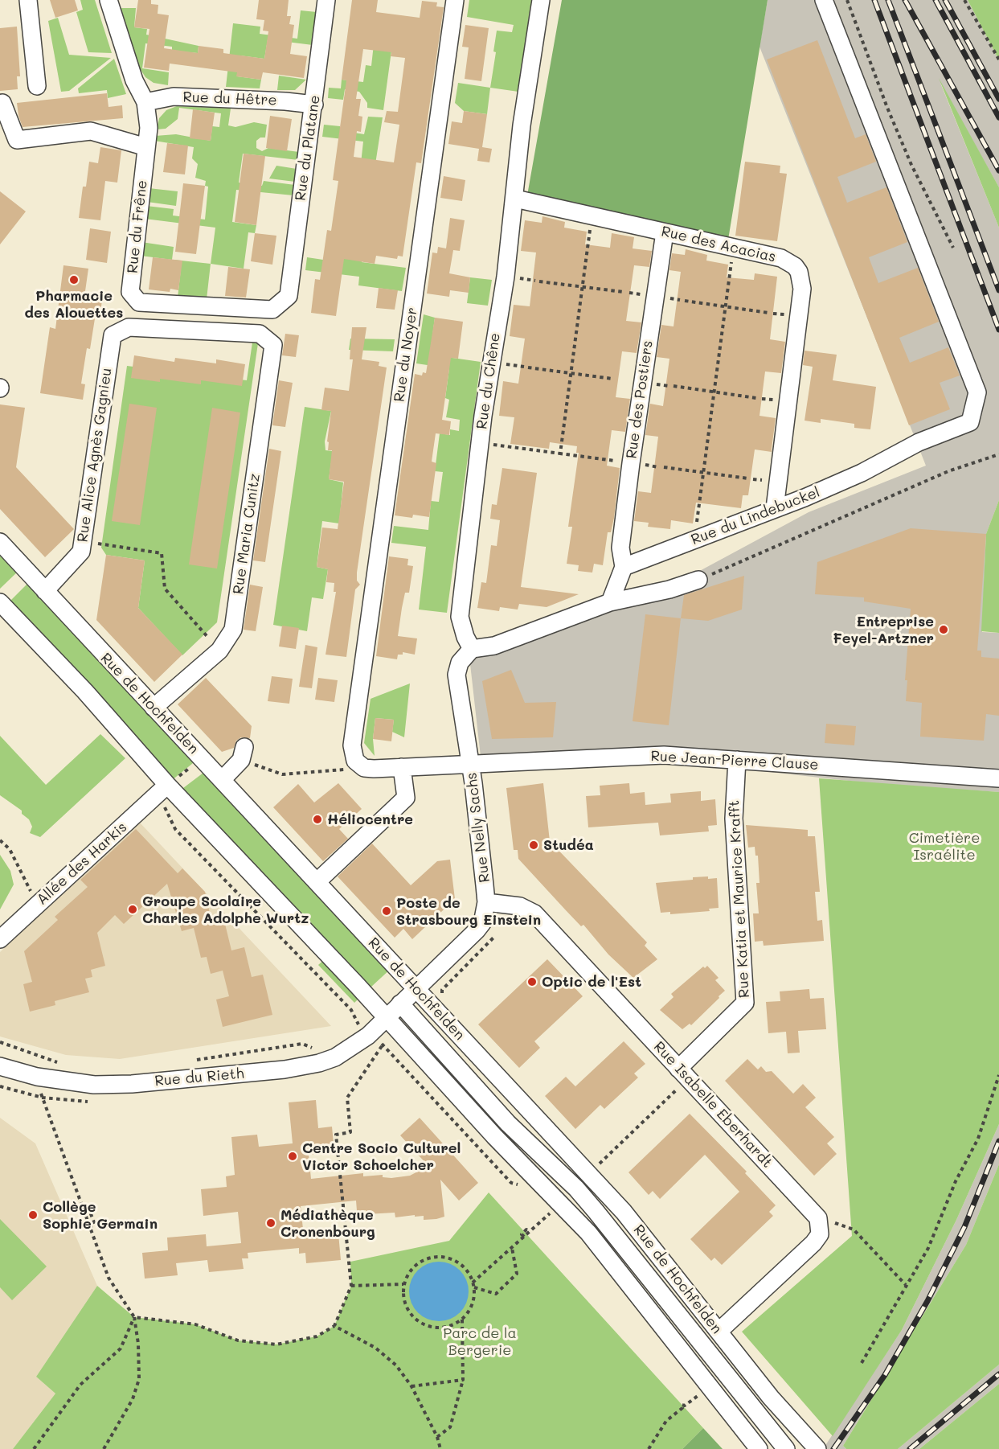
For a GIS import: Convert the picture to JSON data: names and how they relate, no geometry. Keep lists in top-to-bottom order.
{
  "streets": {
    "street": [
      "Rue du Hêtre",
      "Rue du Platane",
      "Rue du Frêne",
      "Rue des Acacias",
      "Rue du Noyer",
      "Rue du Chêne",
      "Rue des Postiers",
      "Rue Alice Agnès Gagnieu",
      "Rue du Lindebuckel",
      "Rue Maria Cunitz",
      "Rue de Hochfelden",
      "Rue Jean-Pierre Clause",
      "Rue Nelly Sachs",
      "Allée des Harkis",
      "Rue Katia et Maurice Krafft",
      "Rue du Rieth",
      "Rue Isabelle Eberhardt"
    ]
  },
  "crossings": [
    ["Rue du Hêtre", "Rue du Platane"],
    ["Rue du Hêtre", "Rue du Frêne"],
    ["Rue du Platane", "Rue du Frêne"],
    ["Rue des Acacias", "Rue du Chêne"],
    ["Rue des Acacias", "Rue des Postiers"],
    ["Rue des Acacias", "Rue du Lindebuckel"],
    ["Rue du Noyer", "Rue Jean-Pierre Clause"],
    ["Rue des Postiers", "Rue du Lindebuckel"],
    ["Rue Alice Agnès Gagnieu", "Rue Maria Cunitz"],
    ["Rue Alice Agnès Gagnieu", "Rue de Hochfelden"],
    ["Rue Maria Cunitz", "Rue de Hochfelden"],
    ["Rue de Hochfelden", "Rue Nelly Sachs"],
    ["Rue Jean-Pierre Clause", "Rue Nelly Sachs"],
    ["Rue Jean-Pierre Clause", "Rue Katia et Maurice Krafft"],
    ["Rue Nelly Sachs", "Rue du Rieth"],
    ["Rue Nelly Sachs", "Rue Isabelle Eberhardt"],
    ["Rue Katia et Maurice Krafft", "Rue Isabelle Eberhardt"]
  ],
  "parks": ["Cimetière Israélite", "Parc de la Bergerie"],
  "places": [
    "Pharmacie des Alouettes",
    "Entreprise Feyel-Artzner",
    "Héliocentre",
    "Studéa",
    "Groupe Scolaire Charles Adolphe Wurtz",
    "Poste de Strasbourg Einstein",
    "Optic de l'Est",
    "Centre Socio Culturel Victor Schoelcher",
    "Collège Sophie Germain",
    "Médiathèque Cronenbourg"
  ]
}
